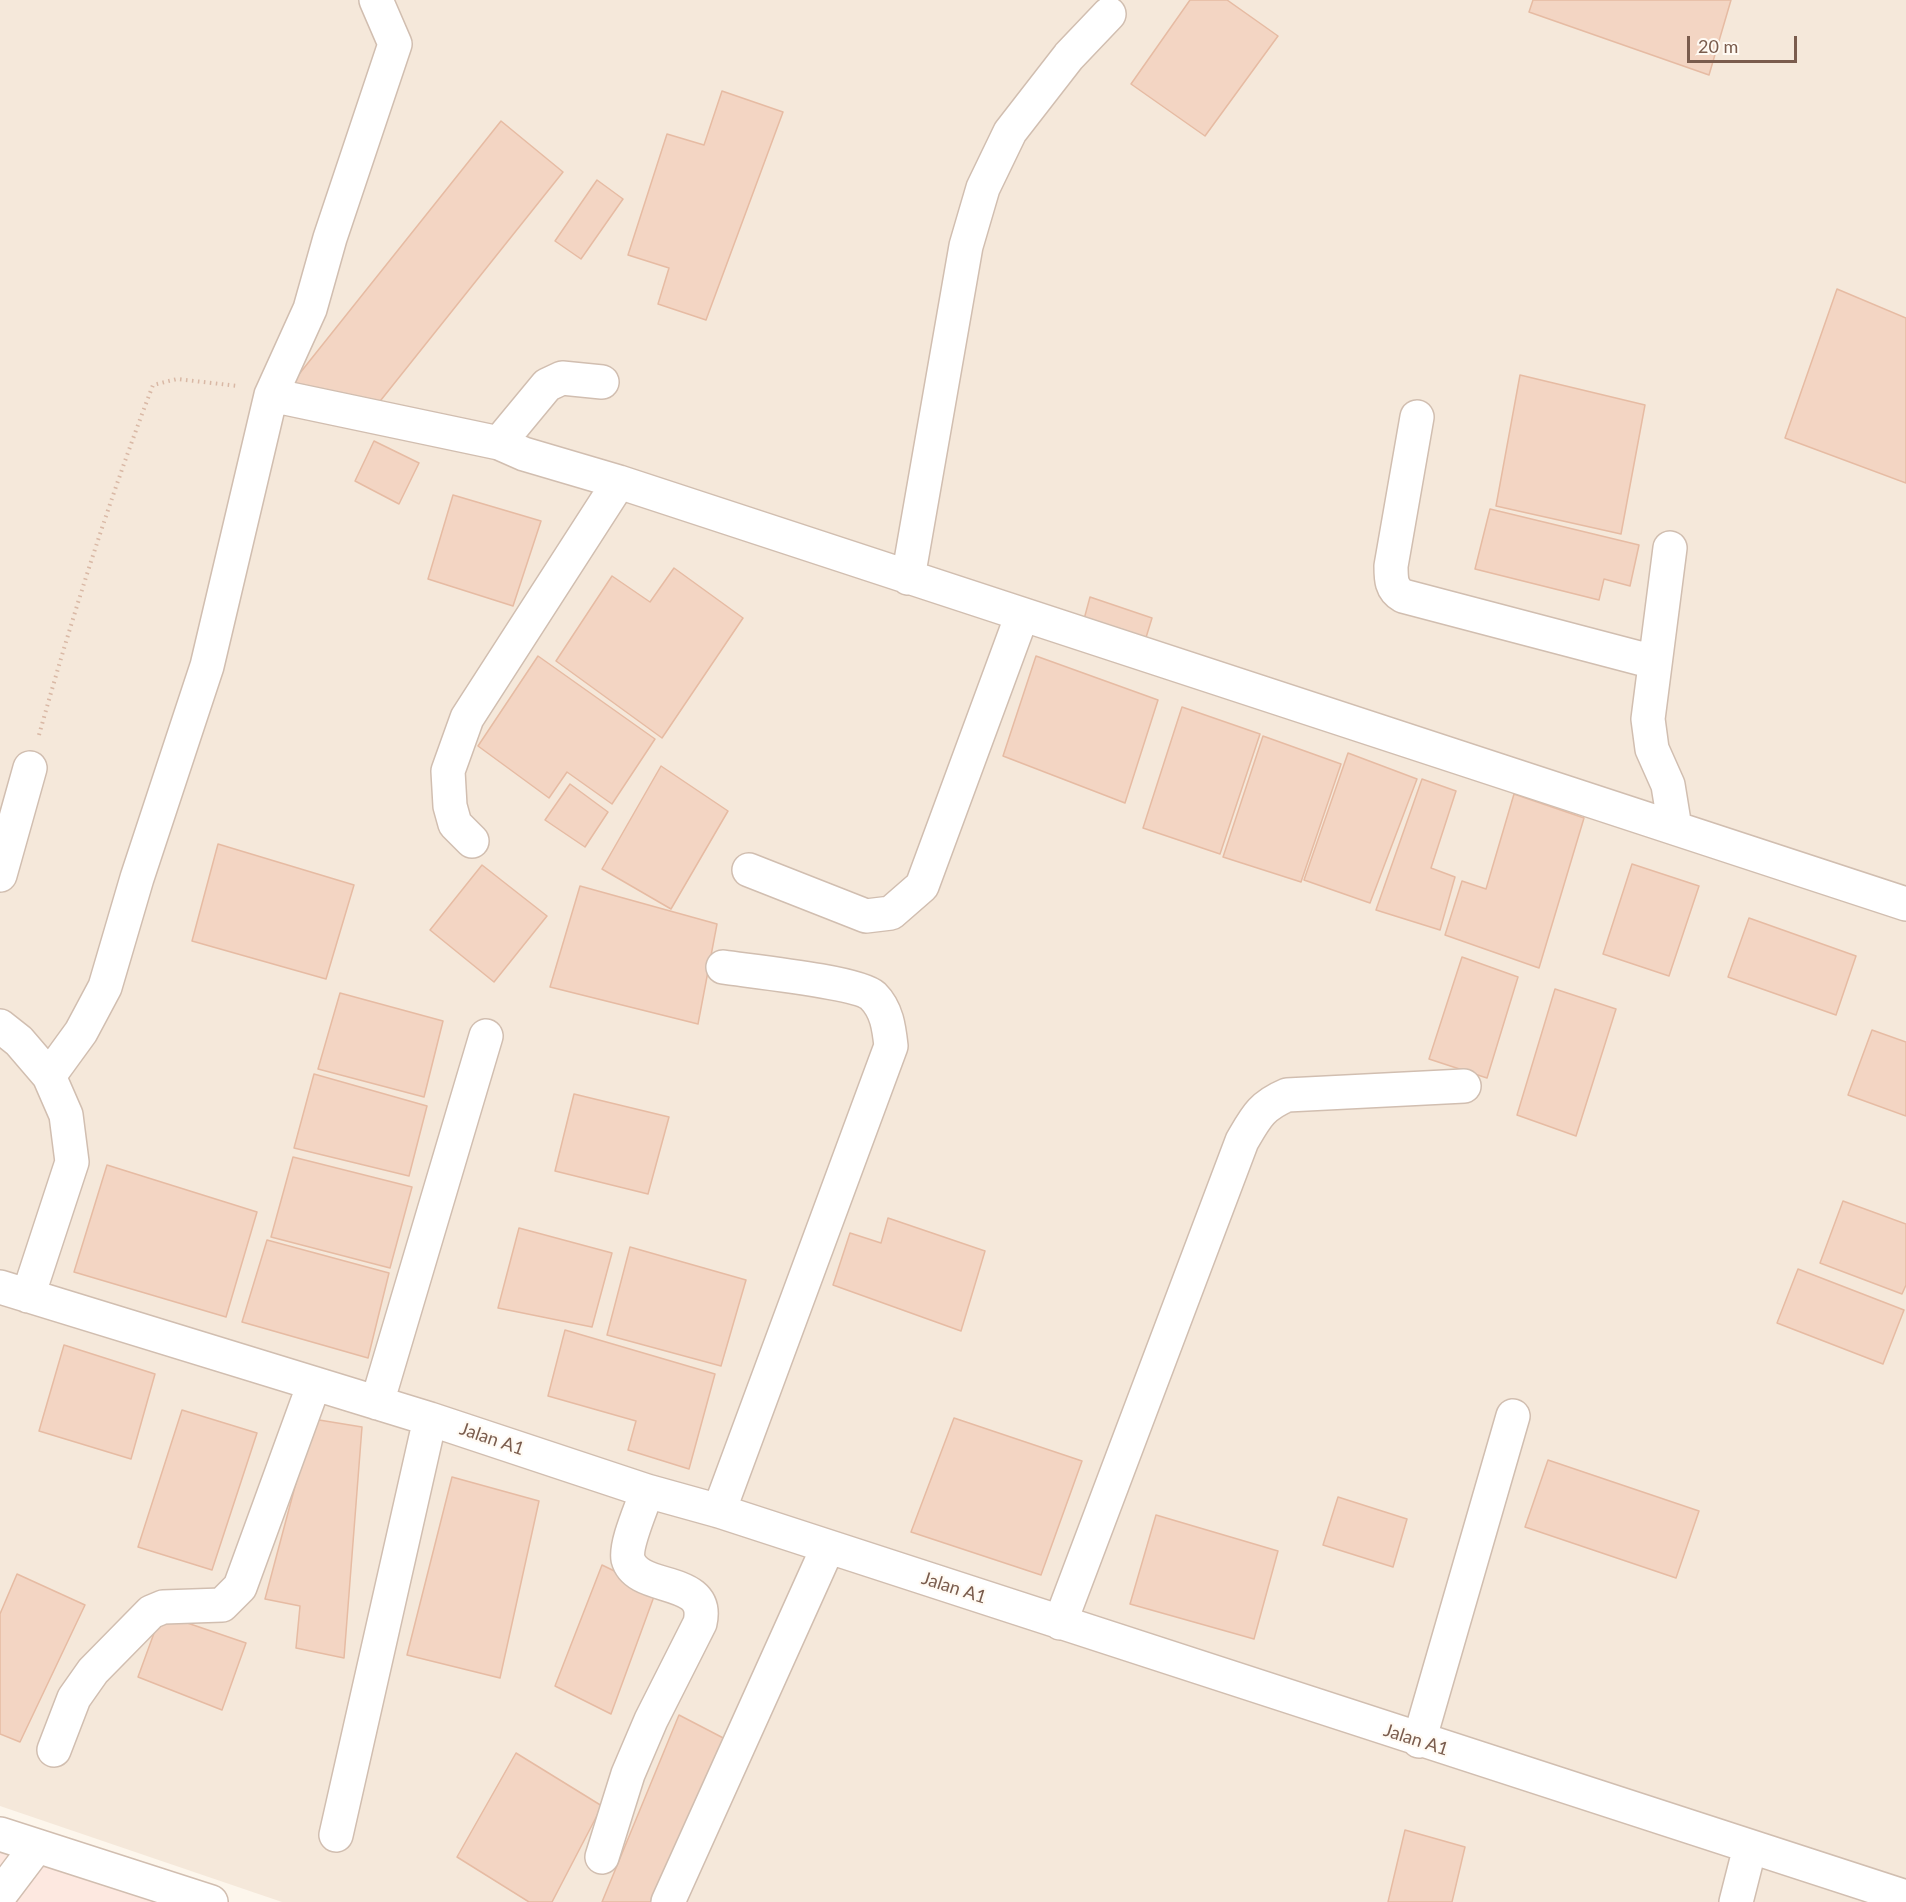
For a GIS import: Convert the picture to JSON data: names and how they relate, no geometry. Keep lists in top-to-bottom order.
{
  "streets": {
    "street": ["Jalan A1"]
  },
  "scale_bar": "20 m"
}
